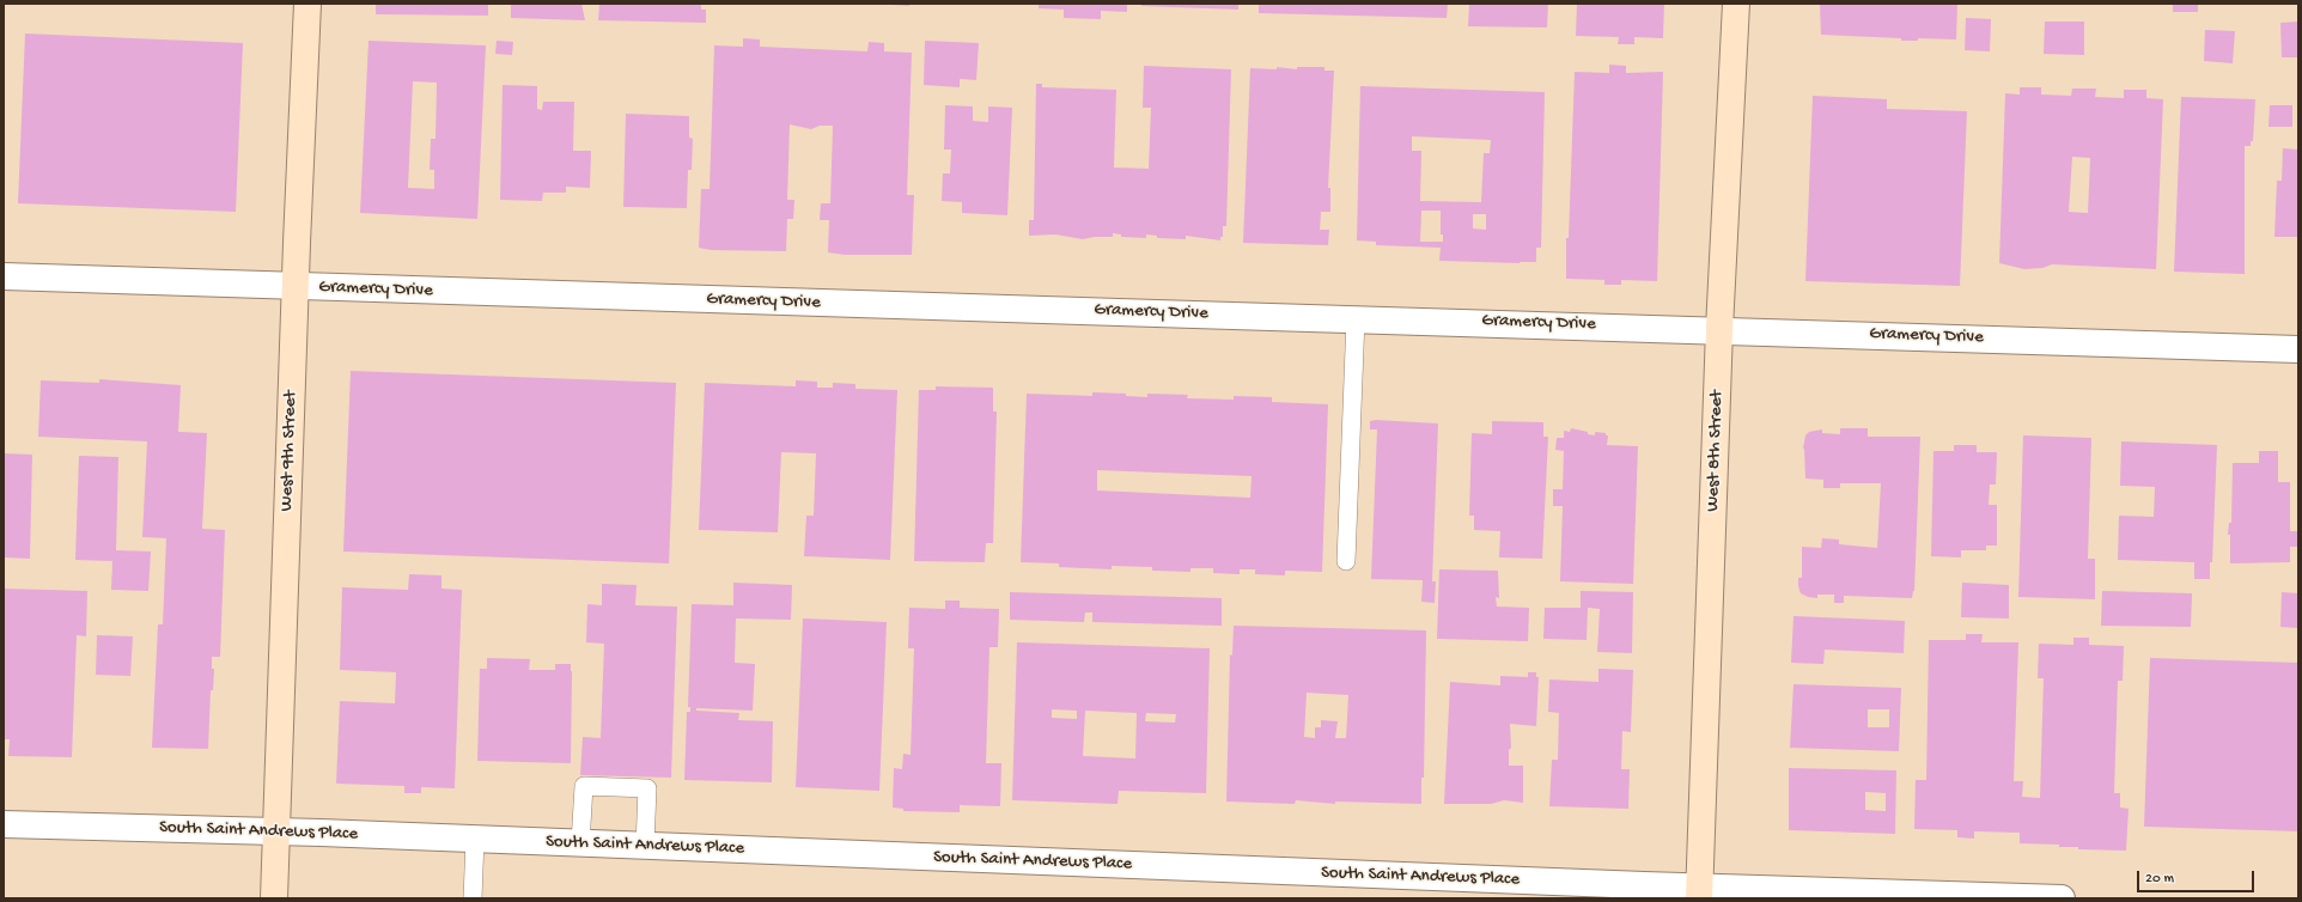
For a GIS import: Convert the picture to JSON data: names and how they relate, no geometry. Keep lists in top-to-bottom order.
{
  "streets": {
    "street": [
      "Gramercy Drive",
      "West 9th Street",
      "West 8th Street",
      "South Saint Andrews Place"
    ]
  },
  "crossings": [
    ["Gramercy Drive", "West 9th Street"],
    ["Gramercy Drive", "West 8th Street"],
    ["West 9th Street", "South Saint Andrews Place"],
    ["West 8th Street", "South Saint Andrews Place"]
  ],
  "scale_bar": "20 m"
}
